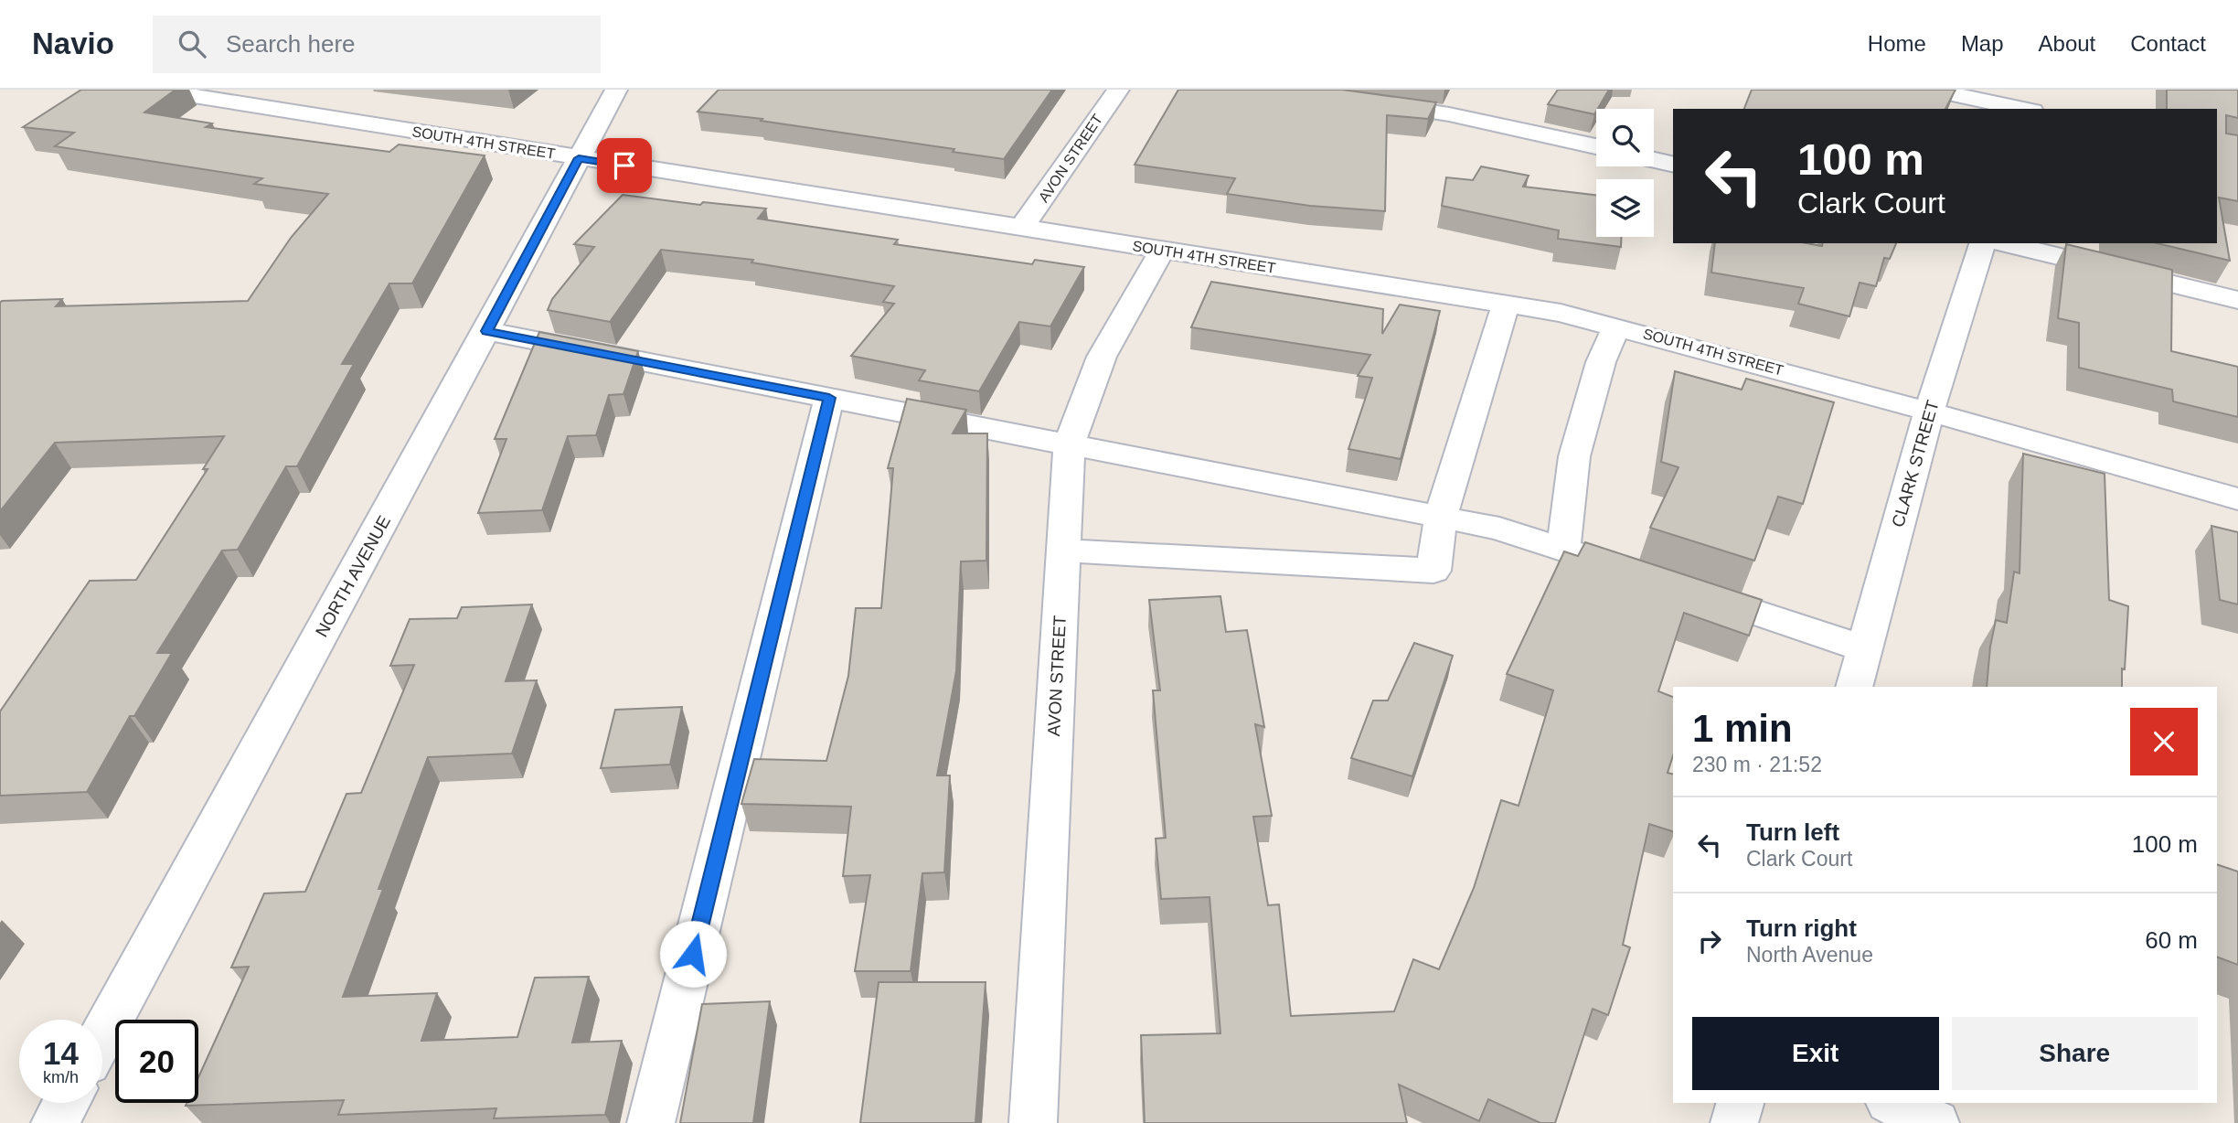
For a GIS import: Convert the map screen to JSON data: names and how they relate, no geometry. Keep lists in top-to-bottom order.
{
  "streets": {
    "street": [
      "SOUTH 4TH STREET",
      "AVON STREET",
      "CLARK STREET",
      "NORTH AVENUE"
    ]
  },
  "crossings": [
    ["SOUTH 4TH STREET", "AVON STREET"],
    ["SOUTH 4TH STREET", "CLARK STREET"],
    ["SOUTH 4TH STREET", "NORTH AVENUE"]
  ],
  "page": {
    "header": "Navio",
    "search": "Search here",
    "nav": [
      "Home",
      "Map",
      "About",
      "Contact"
    ],
    "turn": ["100 m", "Clark Court"],
    "heading": ["1 min", "230 m · 21:52"],
    "list": [
      {
        "name": "Turn left",
        "note": "Clark Court",
        "value": "100 m"
      },
      {
        "name": "Turn right",
        "note": "North Avenue",
        "value": "60 m"
      }
    ],
    "buttons": ["Exit", "Share"],
    "speed": "14 km/h",
    "limit": "20"
  }
}
